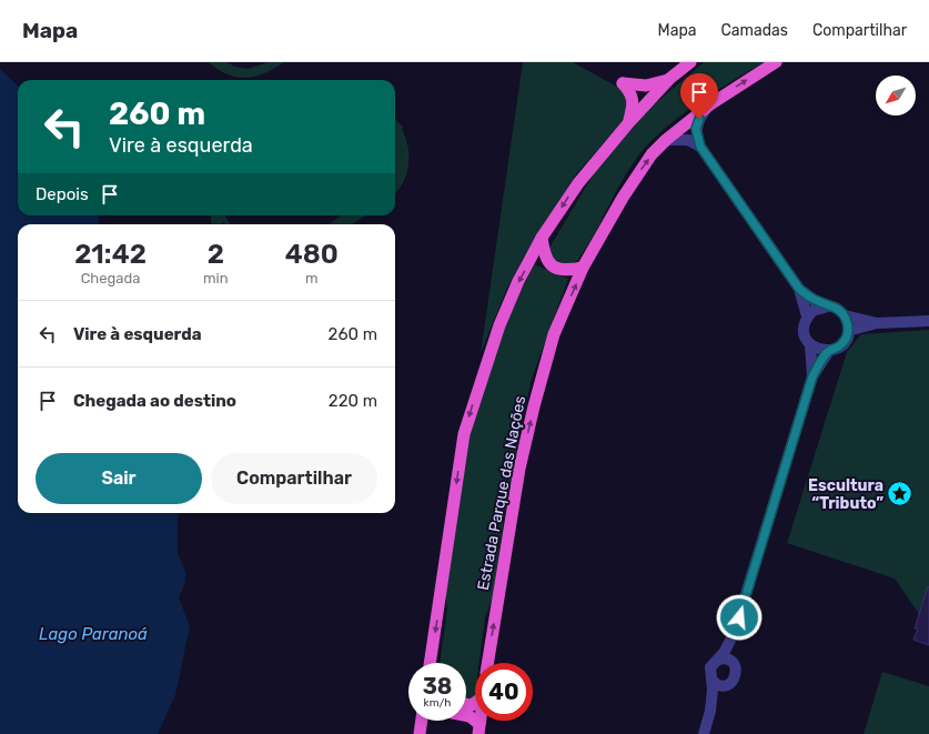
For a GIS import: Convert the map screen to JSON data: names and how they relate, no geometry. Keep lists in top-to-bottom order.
{
  "streets": {
    "highway": ["Estrada Parque das Nações"]
  },
  "water": ["Lago Paranoá"],
  "places": {
    "place": ["Escultura “Tributo”"]
  },
  "north": "bottom left",
  "page": {
    "header": "Mapa",
    "nav": ["Mapa", "Camadas", "Compartilhar"],
    "turn": ["260 m", "Vire à esquerda"],
    "then": "Depois",
    "eta": [
      "21:42",
      "Chegada",
      "2",
      "min",
      "480",
      "m"
    ],
    "list": [
      {
        "name": "Vire à esquerda",
        "value": "260 m"
      },
      {
        "name": "Chegada ao destino",
        "value": "220 m"
      }
    ],
    "buttons": ["Sair", "Compartilhar"],
    "speed": "38 km/h",
    "limit": "40"
  }
}
